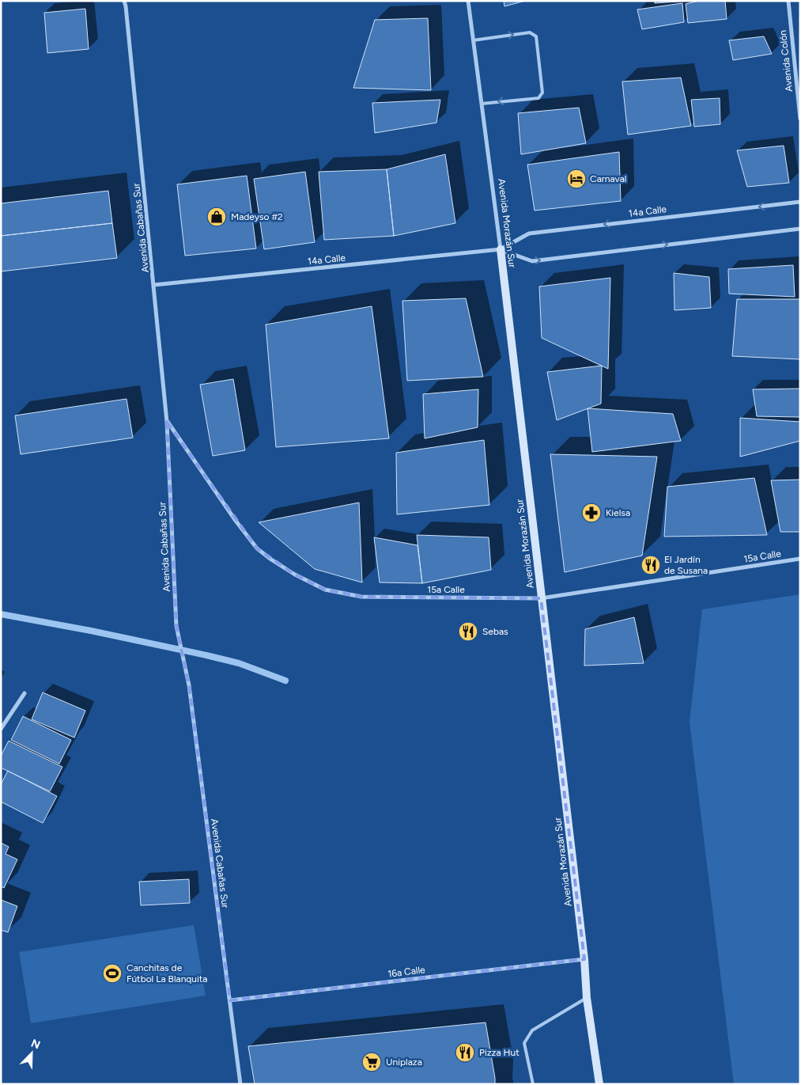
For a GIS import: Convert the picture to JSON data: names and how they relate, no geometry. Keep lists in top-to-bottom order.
{
  "streets": {
    "street": [
      "Avenida Colón",
      "14a Calle",
      "Avenida Morazán Sur",
      "Avenida Cabañas Sur",
      "15a Calle",
      "16a Calle"
    ]
  },
  "crossings": [
    ["14a Calle", "Avenida Morazán Sur"],
    ["14a Calle", "Avenida Cabañas Sur"],
    ["Avenida Morazán Sur", "15a Calle"],
    ["Avenida Morazán Sur", "16a Calle"],
    ["Avenida Cabañas Sur", "15a Calle"],
    ["Avenida Cabañas Sur", "16a Calle"]
  ],
  "places": {
    "hotel": ["Carnaval"],
    "shop": ["Madeyso #2"],
    "pharmacy": ["Kielsa"],
    "restaurant": ["El Jardín de Susana", "Sebas", "Pizza Hut"],
    "sports": ["Canchitas de Fútbol La Blanquita"],
    "supermarket": ["Uniplaza"]
  },
  "north": "top right"
}
